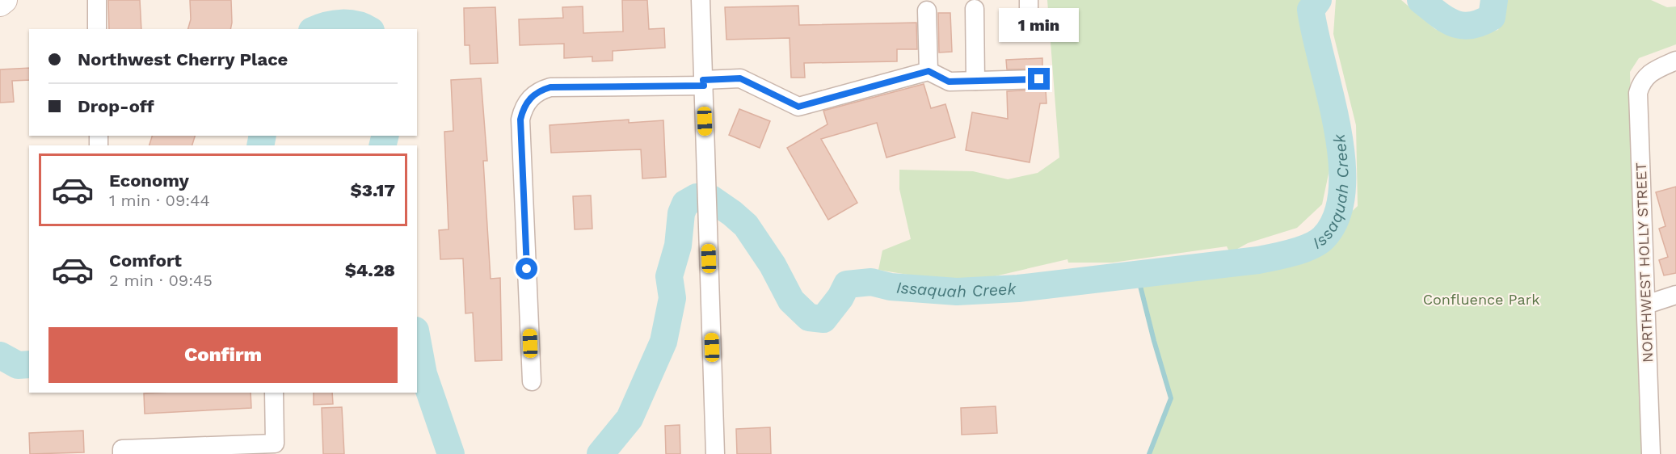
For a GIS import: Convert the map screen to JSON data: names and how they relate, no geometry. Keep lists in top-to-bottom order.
{
  "streets": {
    "street": ["NORTHWEST HOLLY STREET"]
  },
  "water": ["Issaquah Creek"],
  "parks": ["Confluence Park"],
  "page": {
    "bubble": "1 min",
    "banner": ["Northwest Cherry Place", "Drop-off"],
    "list": [
      {
        "name": "Economy",
        "note": "1 min · 09:44",
        "value": "$3.17"
      },
      {
        "name": "Comfort",
        "note": "2 min · 09:45",
        "value": "$4.28"
      }
    ],
    "buttons": "Confirm"
  }
}
